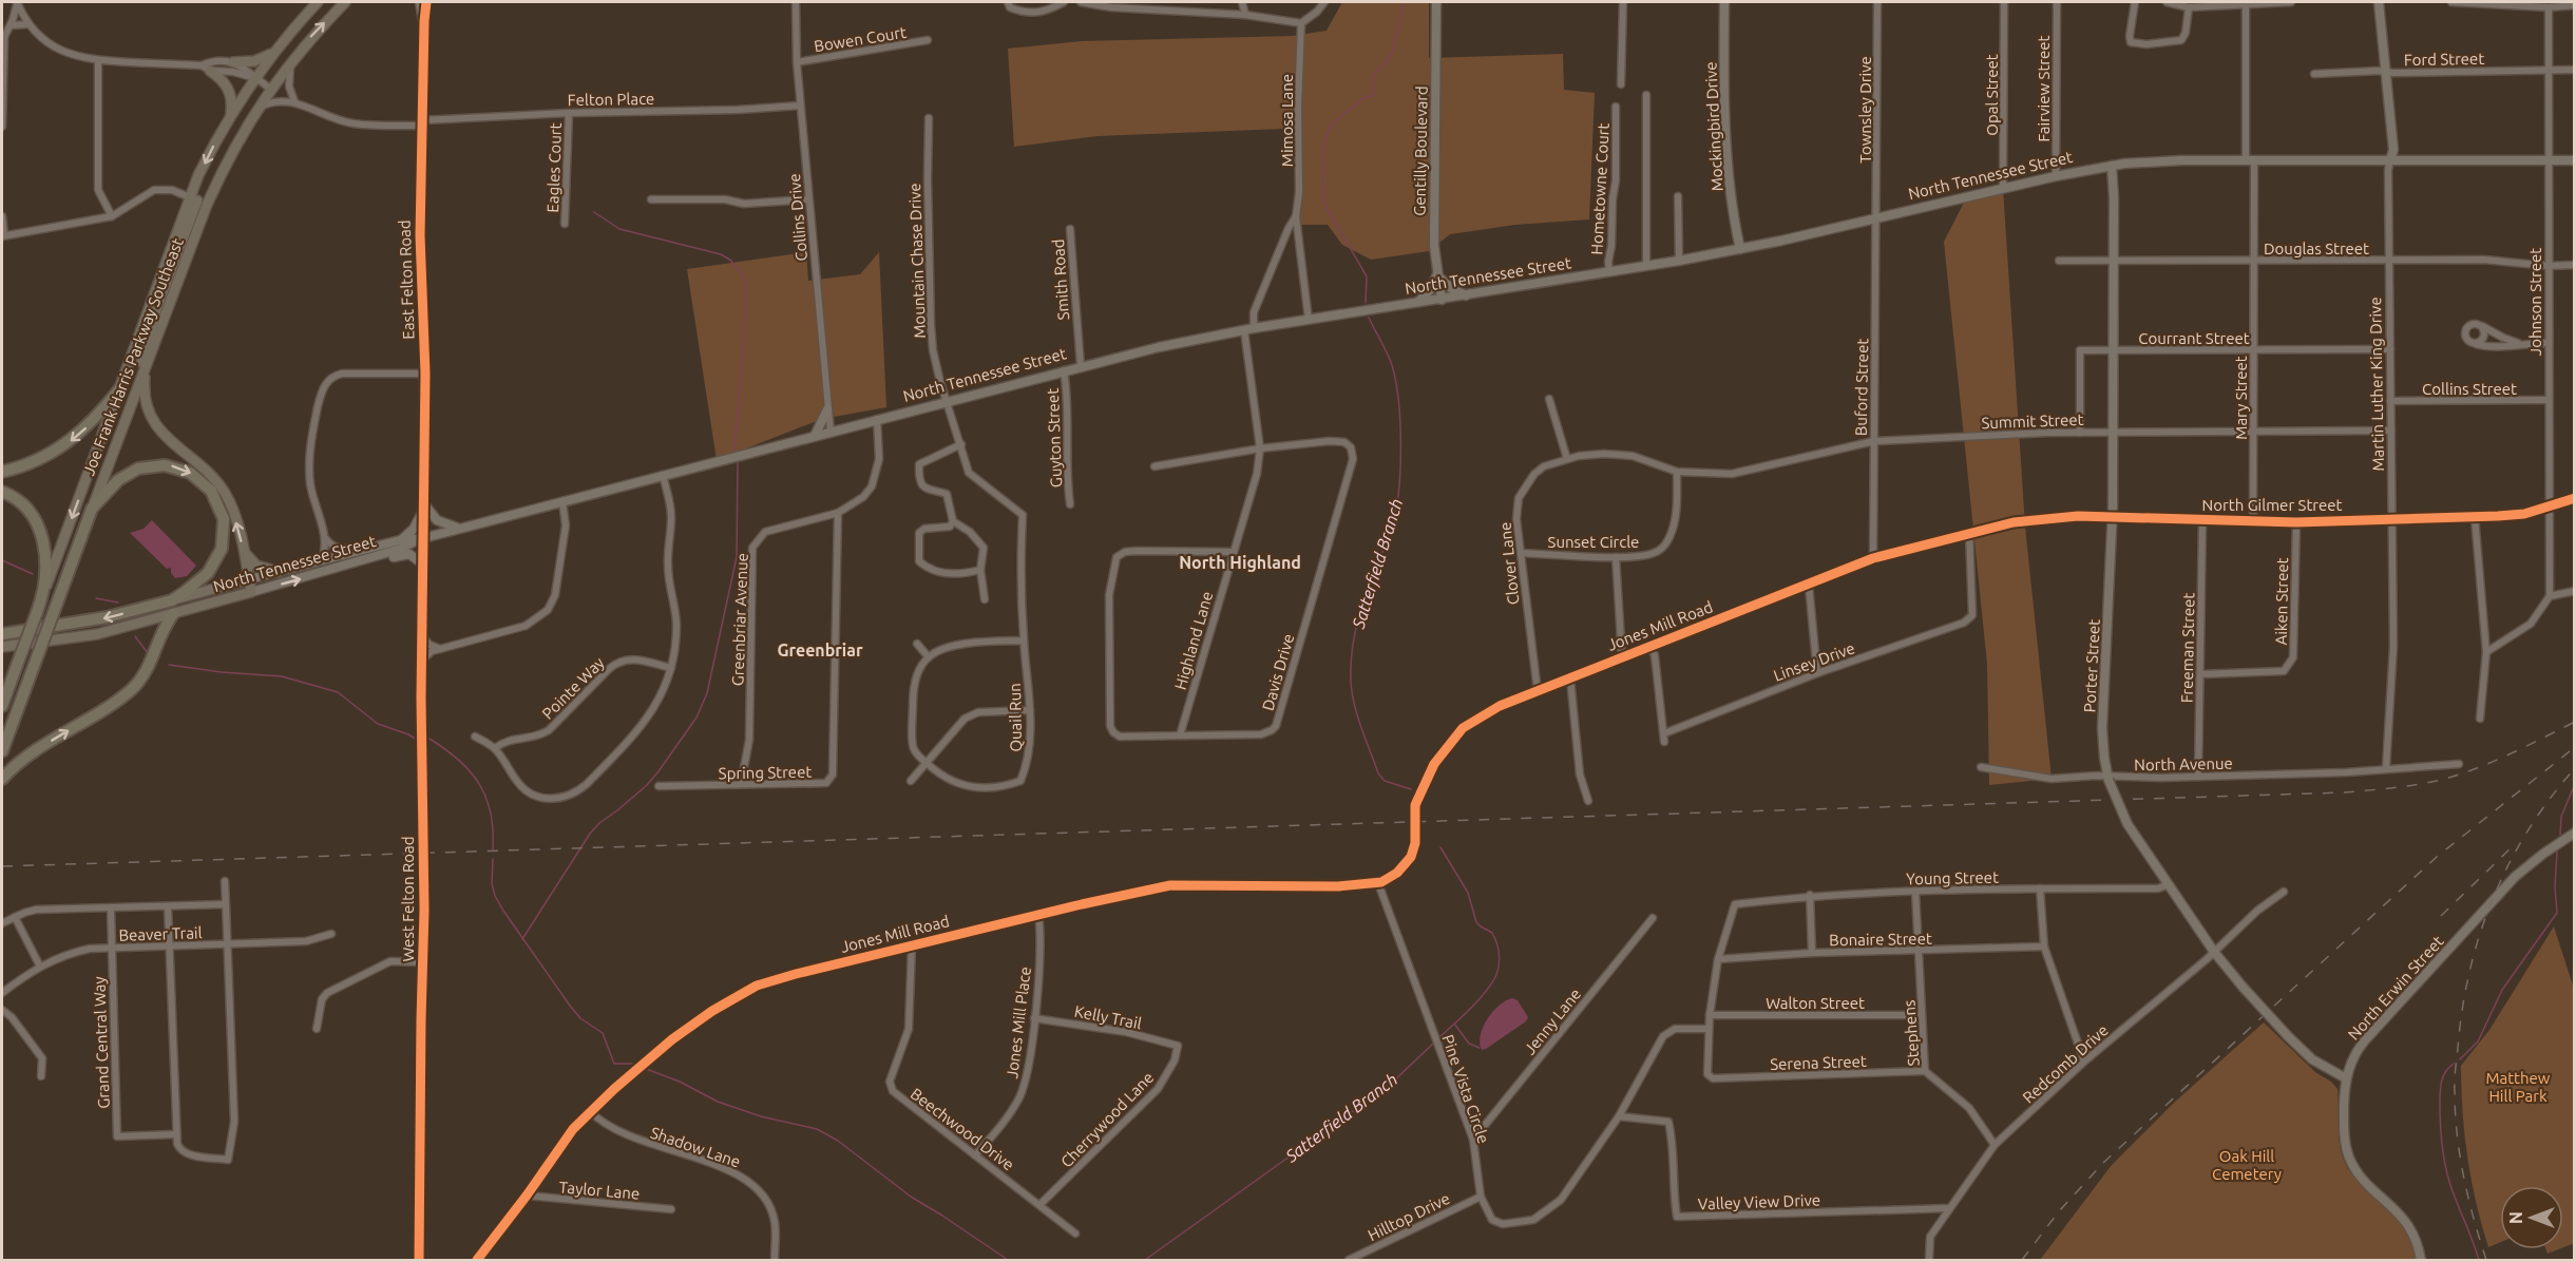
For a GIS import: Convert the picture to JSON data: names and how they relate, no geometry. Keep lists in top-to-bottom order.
{
  "streets": {
    "highway": ["Joe Frank Harris Parkway Southeast"],
    "main road": ["North Tennessee Street"],
    "street": [
      "Bowen Court",
      "Ford Street",
      "Fairview Street",
      "Opal Street",
      "Felton Place",
      "Townsley Drive",
      "Mimosa Lane",
      "Mockingbird Drive",
      "Gentilly Boulevard",
      "Eagles Court",
      "Hometowne Court",
      "Collins Drive",
      "Douglas Street",
      "Mountain Chase Drive",
      "East Felton Road",
      "Smith Road",
      "Johnson Street",
      "Courrant Street",
      "Martin Luther King Drive",
      "Buford Street",
      "Collins Street",
      "Mary Street",
      "Summit Street",
      "Guyton Street",
      "North Gilmer Street",
      "Sunset Circle",
      "Clover Lane",
      "Aiken Street",
      "Greenbriar Avenue",
      "Jones Mill Road",
      "Highland Lane",
      "Freeman Street",
      "Linsey Drive",
      "Porter Street",
      "Davis Drive",
      "Pointe Way",
      "Quail Run",
      "North Avenue",
      "Spring Street",
      "Young Street",
      "West Felton Road",
      "Beaver Trail",
      "Bonaire Street",
      "North Erwin Street",
      "Walton Street",
      "Kelly Trail",
      "Jenny Lane",
      "Jones Mill Place",
      "Stephens",
      "Grand Central Way",
      "Serena Street",
      "Redcomb Drive",
      "Pine Vista Circle",
      "Cherrywood Lane",
      "Beechwood Drive",
      "Shadow Lane",
      "Taylor Lane",
      "Valley View Drive",
      "Hilltop Drive"
    ]
  },
  "crossings": [
    ["Bowen Court", "Collins Drive"],
    ["Ford Street", "Johnson Street"],
    ["Ford Street", "Martin Luther King Drive"],
    ["Fairview Street", "North Tennessee Street"],
    ["Opal Street", "North Tennessee Street"],
    ["Felton Place", "Eagles Court"],
    ["Felton Place", "Collins Drive"],
    ["Felton Place", "East Felton Road"],
    ["Townsley Drive", "North Tennessee Street"],
    ["Townsley Drive", "Buford Street"],
    ["Mimosa Lane", "North Tennessee Street"],
    ["Mimosa Lane", "Highland Lane"],
    ["Mockingbird Drive", "North Tennessee Street"],
    ["Gentilly Boulevard", "North Tennessee Street"],
    ["North Tennessee Street", "Hometowne Court"],
    ["North Tennessee Street", "Collins Drive"],
    ["North Tennessee Street", "Mountain Chase Drive"],
    ["North Tennessee Street", "East Felton Road"],
    ["North Tennessee Street", "Smith Road"],
    ["North Tennessee Street", "Johnson Street"],
    ["North Tennessee Street", "Martin Luther King Drive"],
    ["North Tennessee Street", "Buford Street"],
    ["North Tennessee Street", "Mary Street"],
    ["North Tennessee Street", "Guyton Street"],
    ["North Tennessee Street", "Greenbriar Avenue"],
    ["North Tennessee Street", "Highland Lane"],
    ["North Tennessee Street", "Porter Street"],
    ["North Tennessee Street", "Quail Run"],
    ["North Tennessee Street", "West Felton Road"],
    ["Douglas Street", "Johnson Street"],
    ["Douglas Street", "Martin Luther King Drive"],
    ["Douglas Street", "Mary Street"],
    ["Douglas Street", "Porter Street"],
    ["Mountain Chase Drive", "Quail Run"],
    ["East Felton Road", "West Felton Road"],
    ["Johnson Street", "Collins Street"],
    ["Johnson Street", "North Gilmer Street"],
    ["Courrant Street", "Martin Luther King Drive"],
    ["Courrant Street", "Mary Street"],
    ["Courrant Street", "Summit Street"],
    ["Courrant Street", "Porter Street"],
    ["Martin Luther King Drive", "Collins Street"],
    ["Martin Luther King Drive", "Summit Street"],
    ["Martin Luther King Drive", "North Gilmer Street"],
    ["Martin Luther King Drive", "North Avenue"],
    ["Buford Street", "Summit Street"],
    ["Buford Street", "Jones Mill Road"],
    ["Mary Street", "Summit Street"],
    ["Mary Street", "North Gilmer Street"],
    ["Summit Street", "Sunset Circle"],
    ["Summit Street", "Porter Street"],
    ["North Gilmer Street", "Aiken Street"],
    ["North Gilmer Street", "Jones Mill Road"],
    ["North Gilmer Street", "Freeman Street"],
    ["North Gilmer Street", "Linsey Drive"],
    ["North Gilmer Street", "Porter Street"],
    ["Sunset Circle", "Clover Lane"],
    ["Clover Lane", "Jones Mill Road"],
    ["Aiken Street", "Freeman Street"],
    ["Greenbriar Avenue", "Spring Street"],
    ["Jones Mill Road", "Linsey Drive"],
    ["Jones Mill Road", "Jones Mill Place"],
    ["Jones Mill Road", "Pine Vista Circle"],
    ["Jones Mill Road", "Beechwood Drive"],
    ["Jones Mill Road", "Shadow Lane"],
    ["Jones Mill Road", "Taylor Lane"],
    ["Highland Lane", "Davis Drive"],
    ["Freeman Street", "North Avenue"],
    ["Porter Street", "North Avenue"],
    ["Porter Street", "Young Street"],
    ["Porter Street", "North Erwin Street"],
    ["Porter Street", "Redcomb Drive"],
    ["Young Street", "Bonaire Street"],
    ["Young Street", "Stephens"],
    ["Beaver Trail", "Grand Central Way"],
    ["Bonaire Street", "Stephens"],
    ["Walton Street", "Stephens"],
    ["Kelly Trail", "Jones Mill Place"],
    ["Kelly Trail", "Cherrywood Lane"],
    ["Jenny Lane", "Pine Vista Circle"],
    ["Jones Mill Place", "Beechwood Drive"],
    ["Stephens", "Serena Street"],
    ["Stephens", "Redcomb Drive"],
    ["Serena Street", "Pine Vista Circle"],
    ["Redcomb Drive", "Valley View Drive"],
    ["Pine Vista Circle", "Valley View Drive"],
    ["Pine Vista Circle", "Hilltop Drive"],
    ["Cherrywood Lane", "Beechwood Drive"]
  ],
  "districts": ["North Highland", "Greenbriar"],
  "water": ["Satterfield Branch"],
  "parks": ["Matthew Hill Park", "Oak Hill Cemetery"],
  "north": "left"
}
